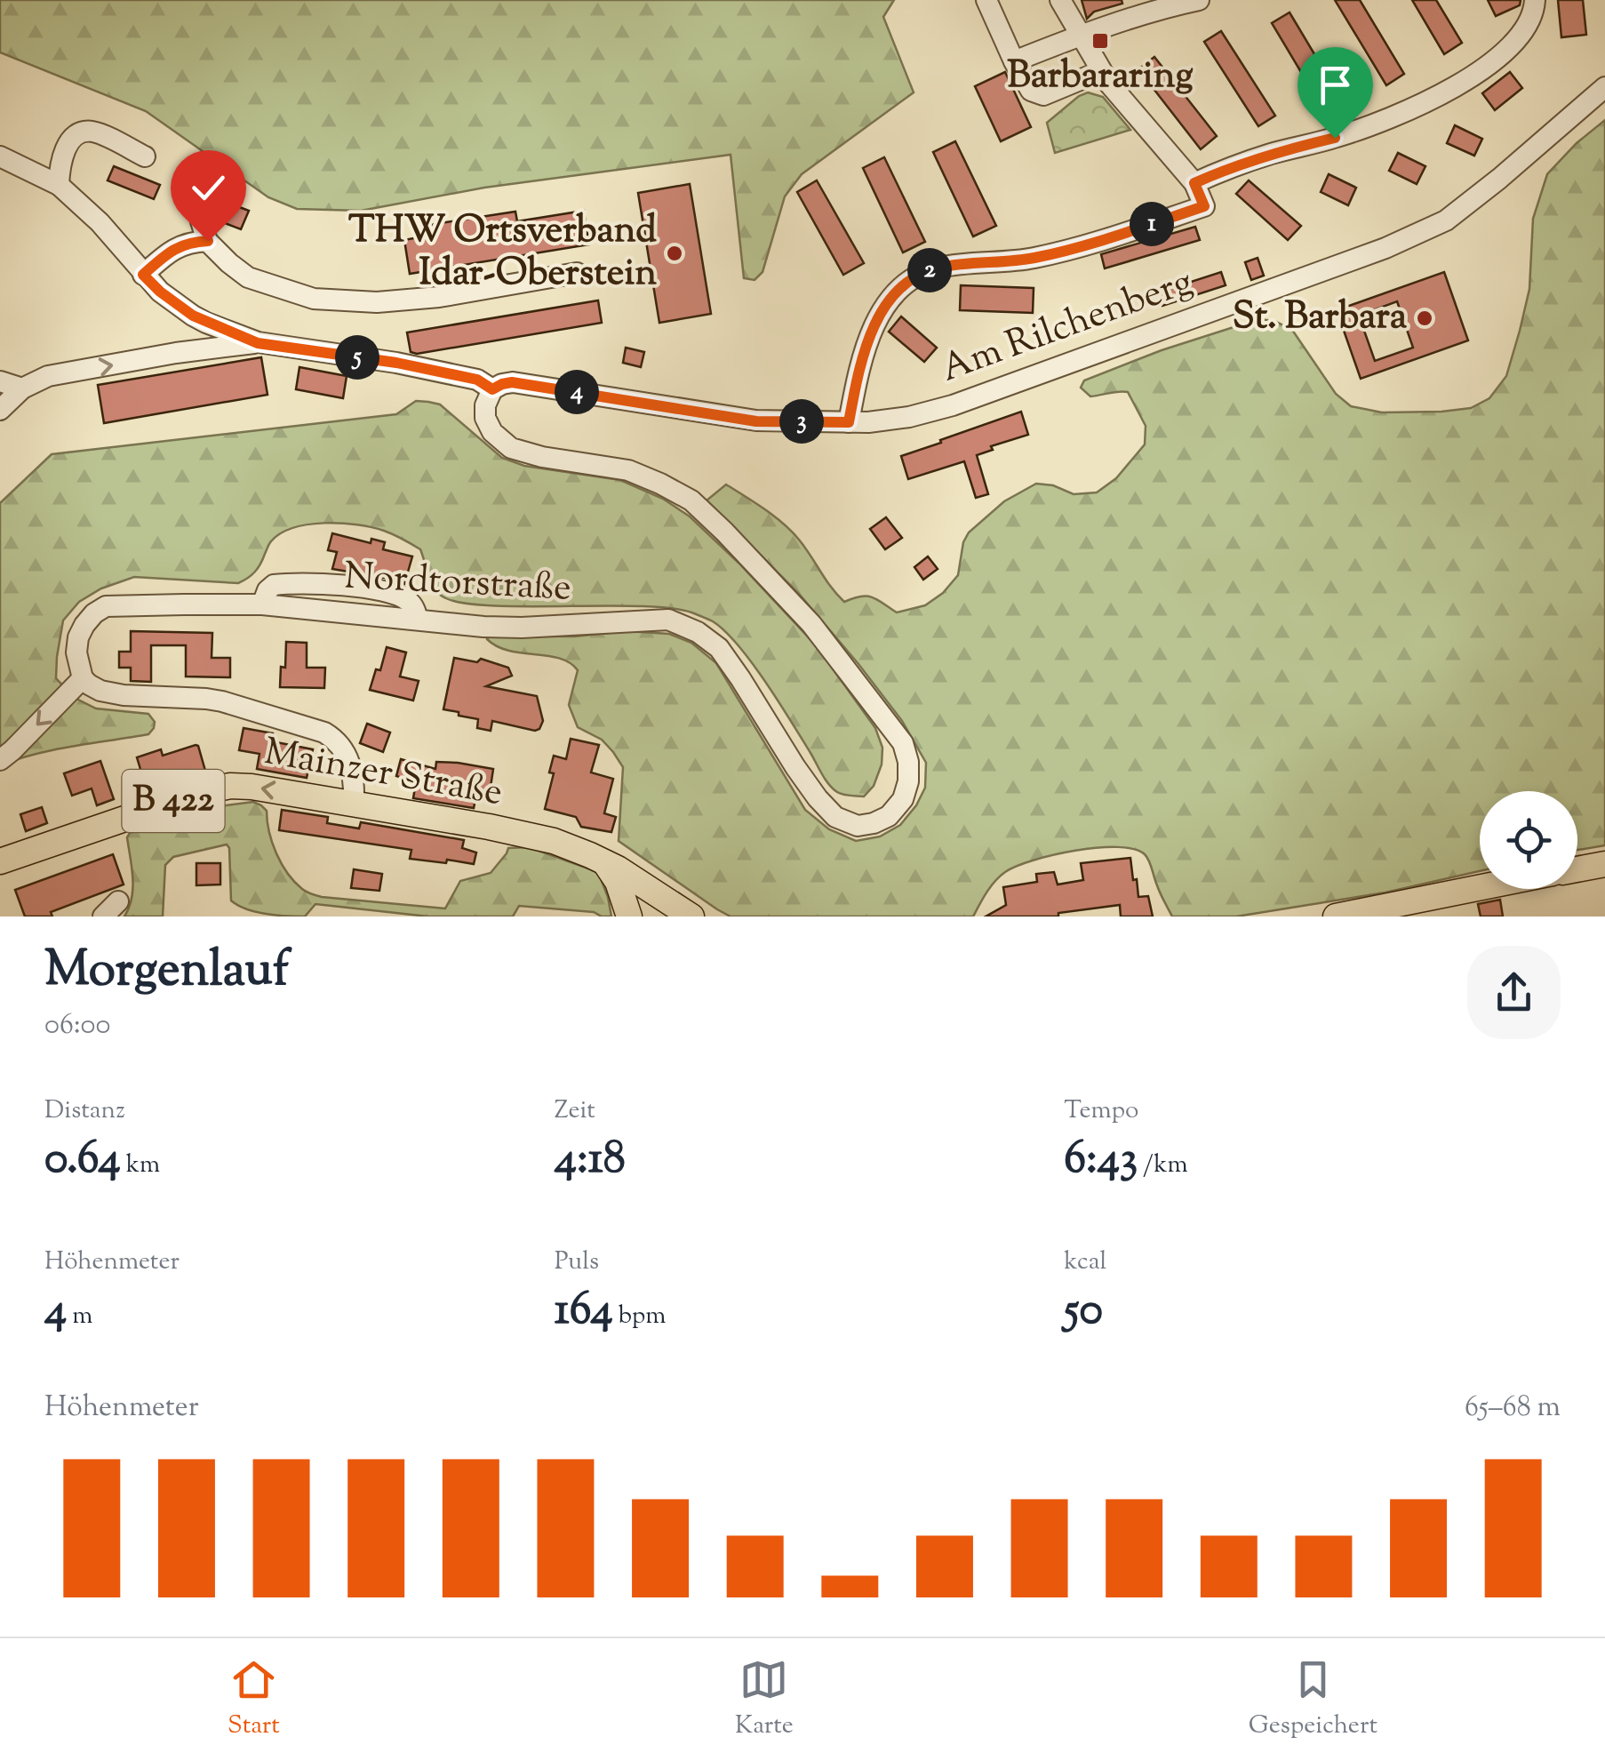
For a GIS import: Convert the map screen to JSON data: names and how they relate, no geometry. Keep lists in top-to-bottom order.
{
  "streets": {
    "main road": ["Mainzer Straße", "B 422"],
    "street": ["Am Rilchenberg", "Nordtorstraße"]
  },
  "crossings": [
    ["Am Rilchenberg", "Nordtorstraße"]
  ],
  "one_way": ["Mainzer Straße"],
  "places": {
    "transit": ["Barbararing"],
    "other": ["THW Ortsverband Idar-Oberstein", "St. Barbara"]
  },
  "page": {
    "pins": [
      "1",
      "2",
      "5",
      "4",
      "3"
    ],
    "heading": ["Morgenlauf", "06:00"],
    "stats": [
      ["Distanz", "0.64 km"],
      ["Zeit", "4:18"],
      ["Tempo", "6:43 /km"],
      ["Höhenmeter", "4 m"],
      ["Puls", "164 bpm"],
      ["kcal", "50"]
    ],
    "chart": ["Höhenmeter", "65–68 m"],
    "tabs": ["Start", "Karte", "Gespeichert"]
  }
}
